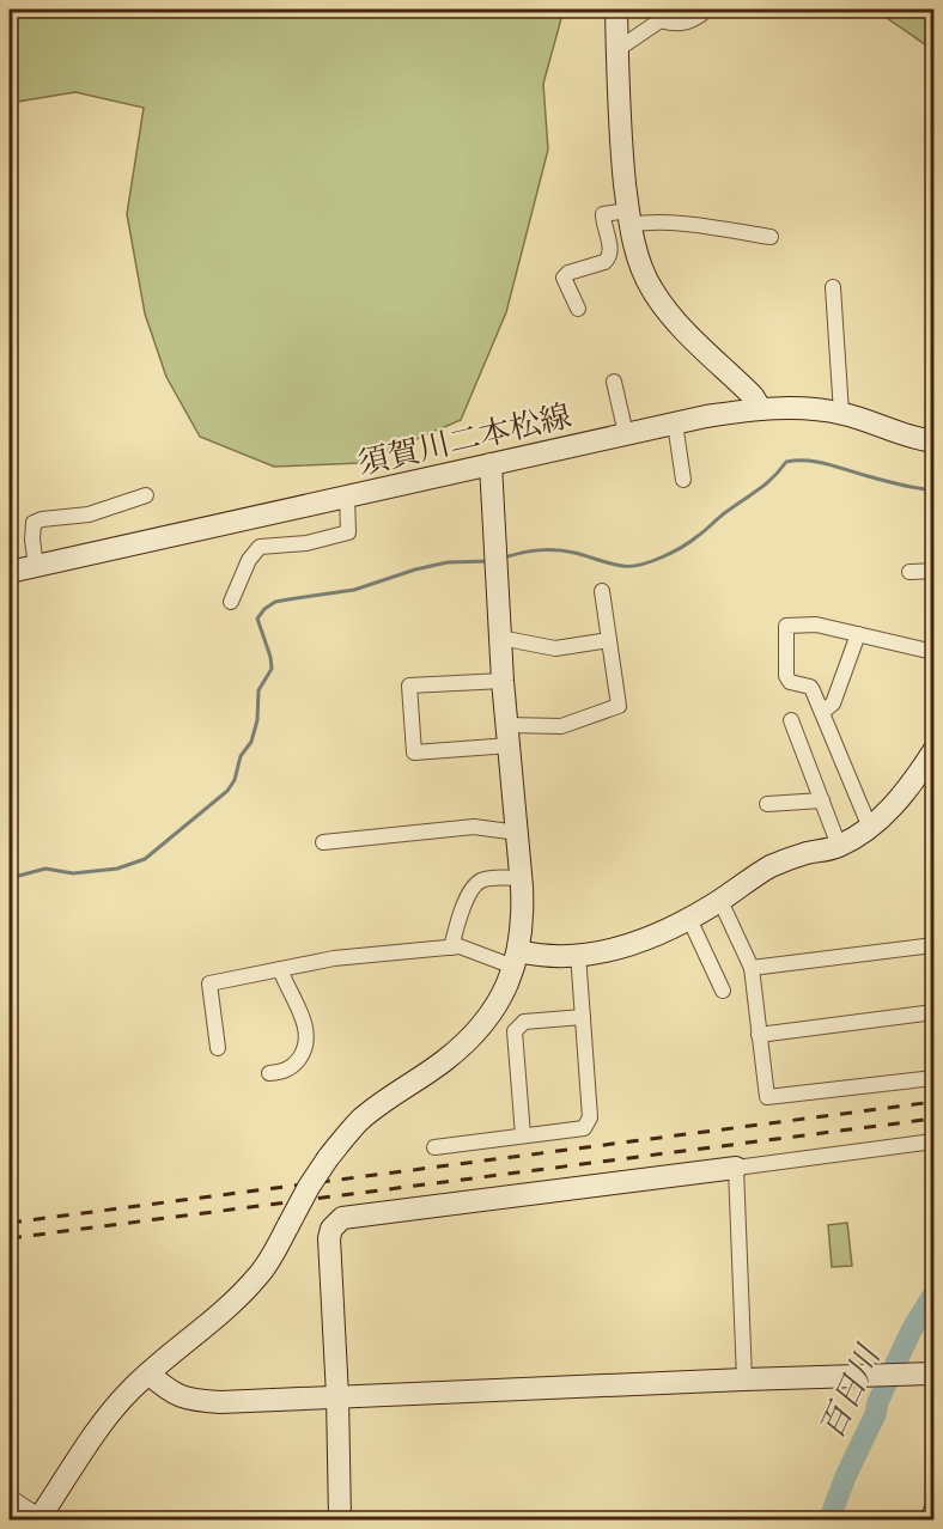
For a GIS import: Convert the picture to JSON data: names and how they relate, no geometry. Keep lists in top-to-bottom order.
{
  "streets": {
    "street": ["須賀川二本松線"]
  },
  "water": ["百日川"]
}
